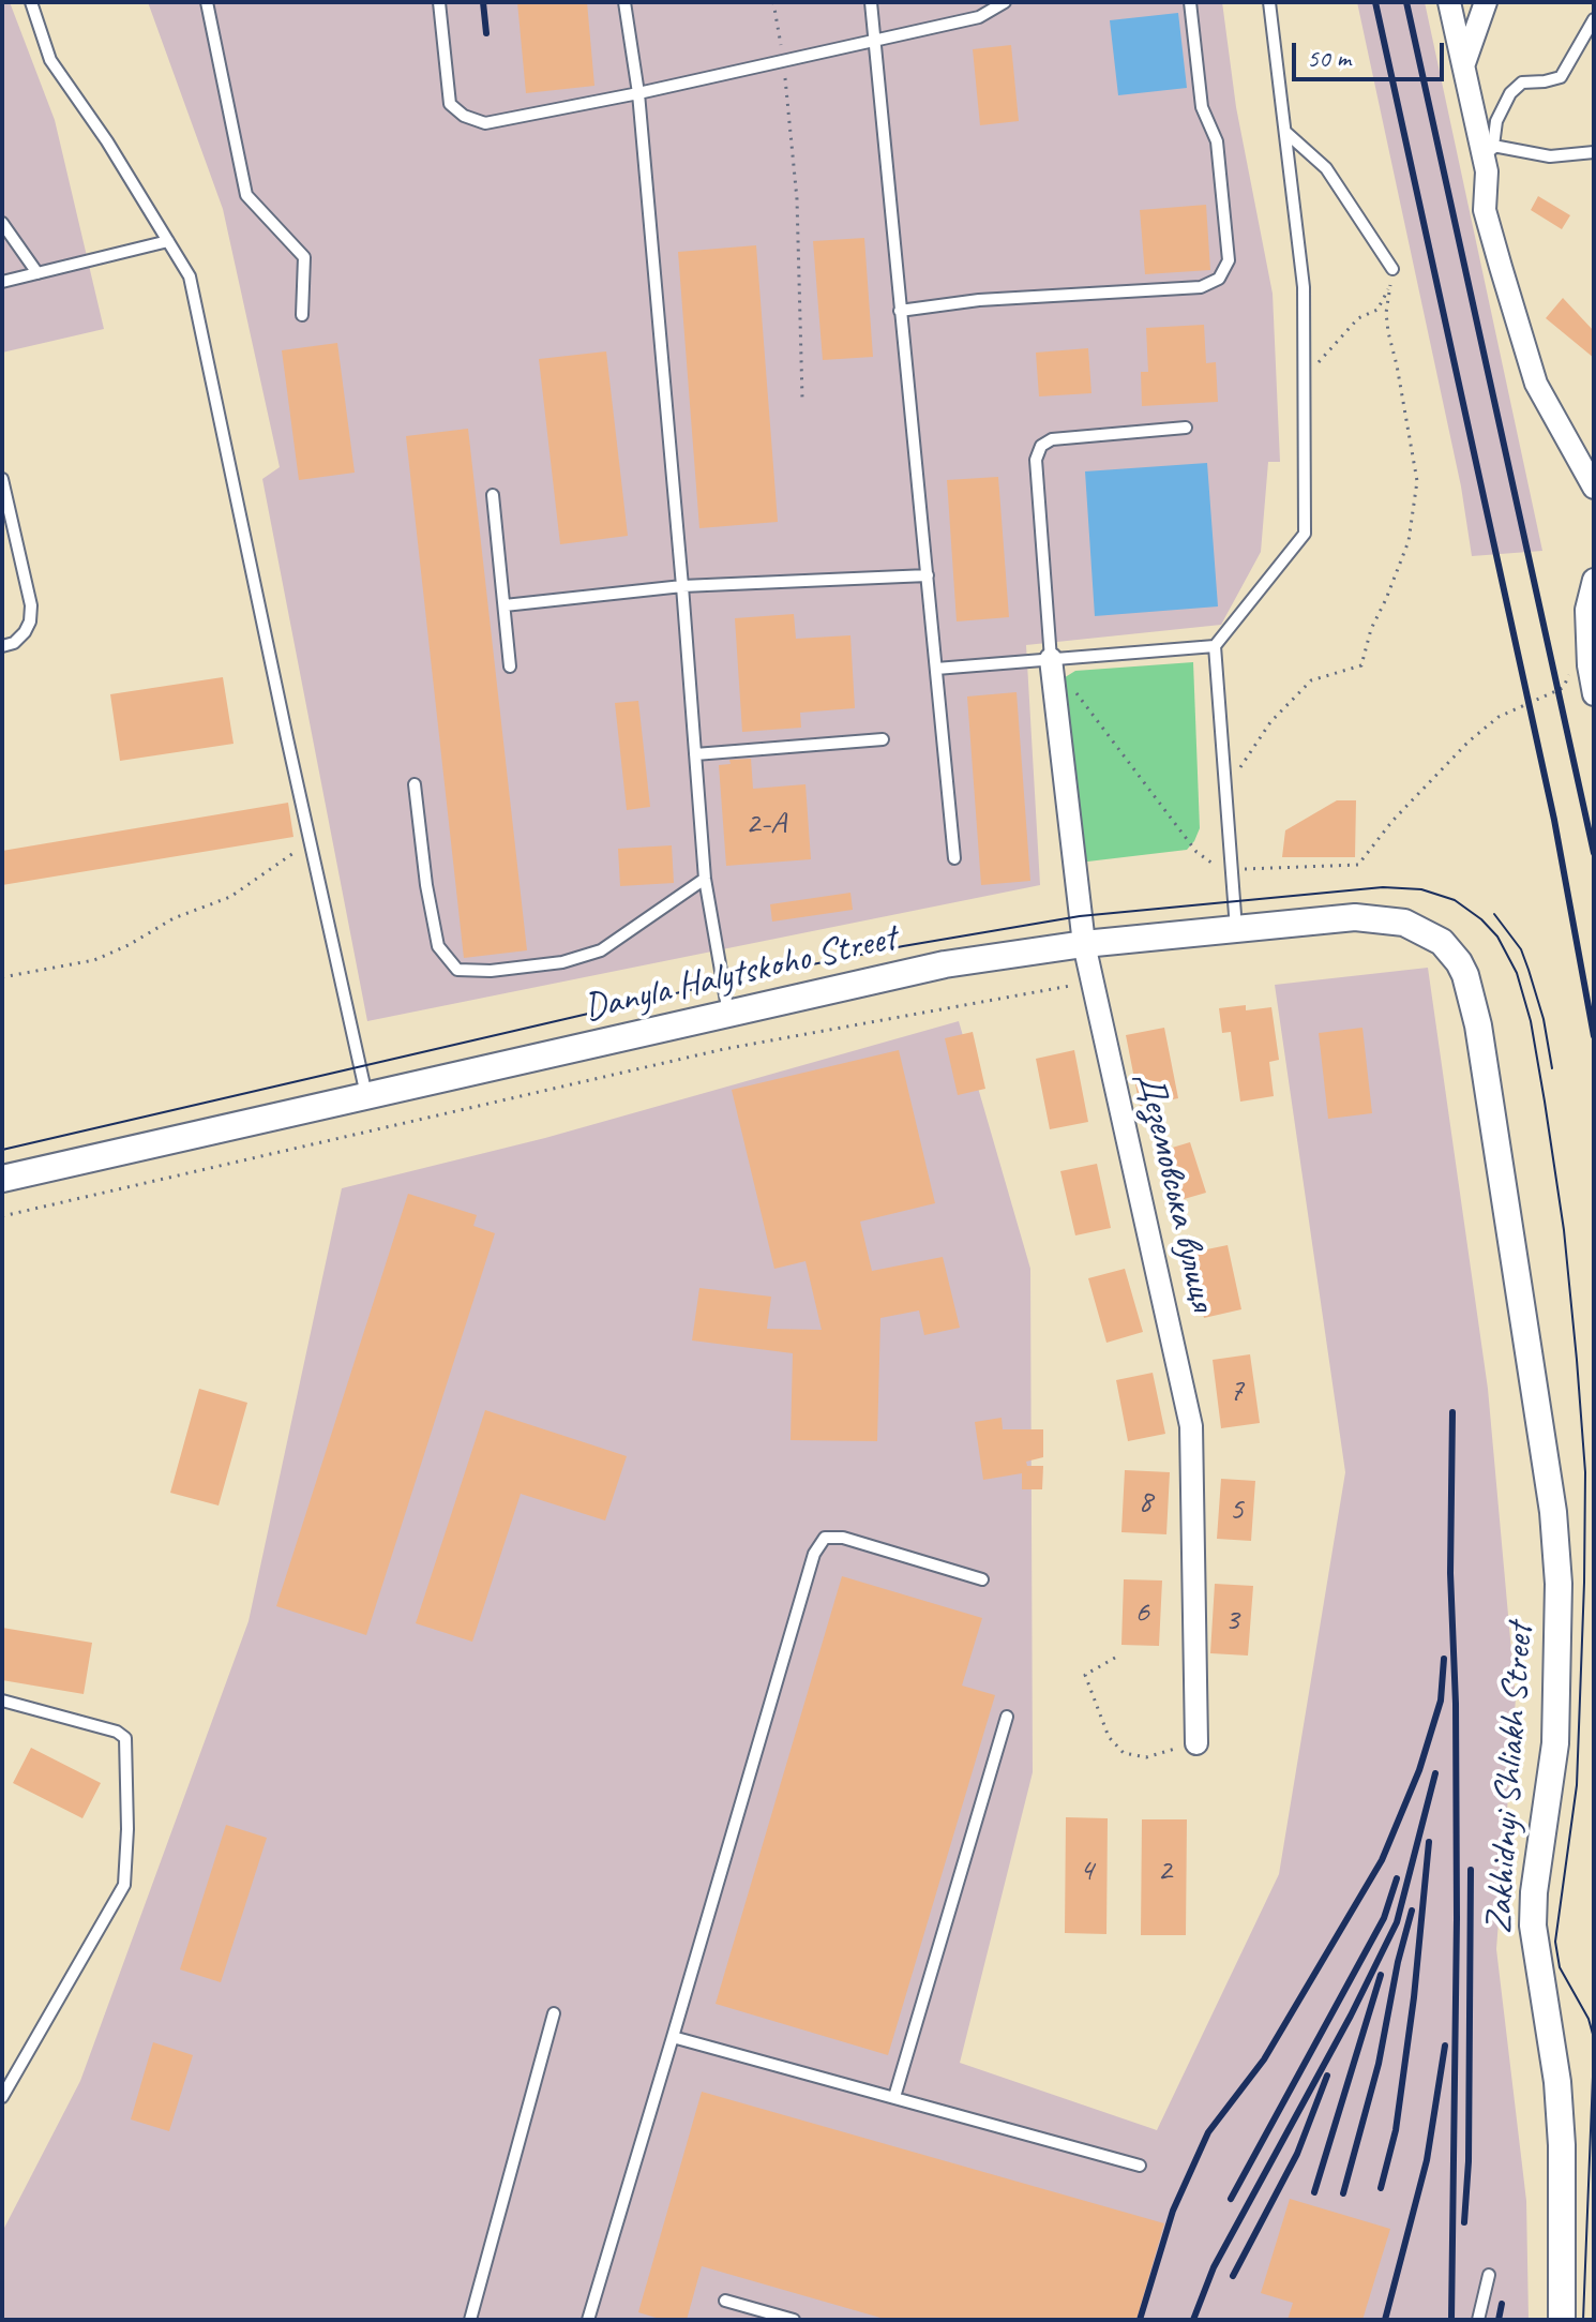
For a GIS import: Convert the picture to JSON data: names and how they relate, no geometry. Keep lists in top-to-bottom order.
{
  "streets": {
    "street": ["Danyla Halytskoho Street", "Деземовська вулиця", "Zakhidnyi Shliakh Street"]
  },
  "crossings": [
    ["Danyla Halytskoho Street", "Деземовська вулиця"],
    ["Danyla Halytskoho Street", "Zakhidnyi Shliakh Street"]
  ],
  "house_numbers": [
    "2-А",
    "7",
    "8",
    "5",
    "6",
    "3",
    "4",
    "2"
  ],
  "scale_bar": "50 m"
}
